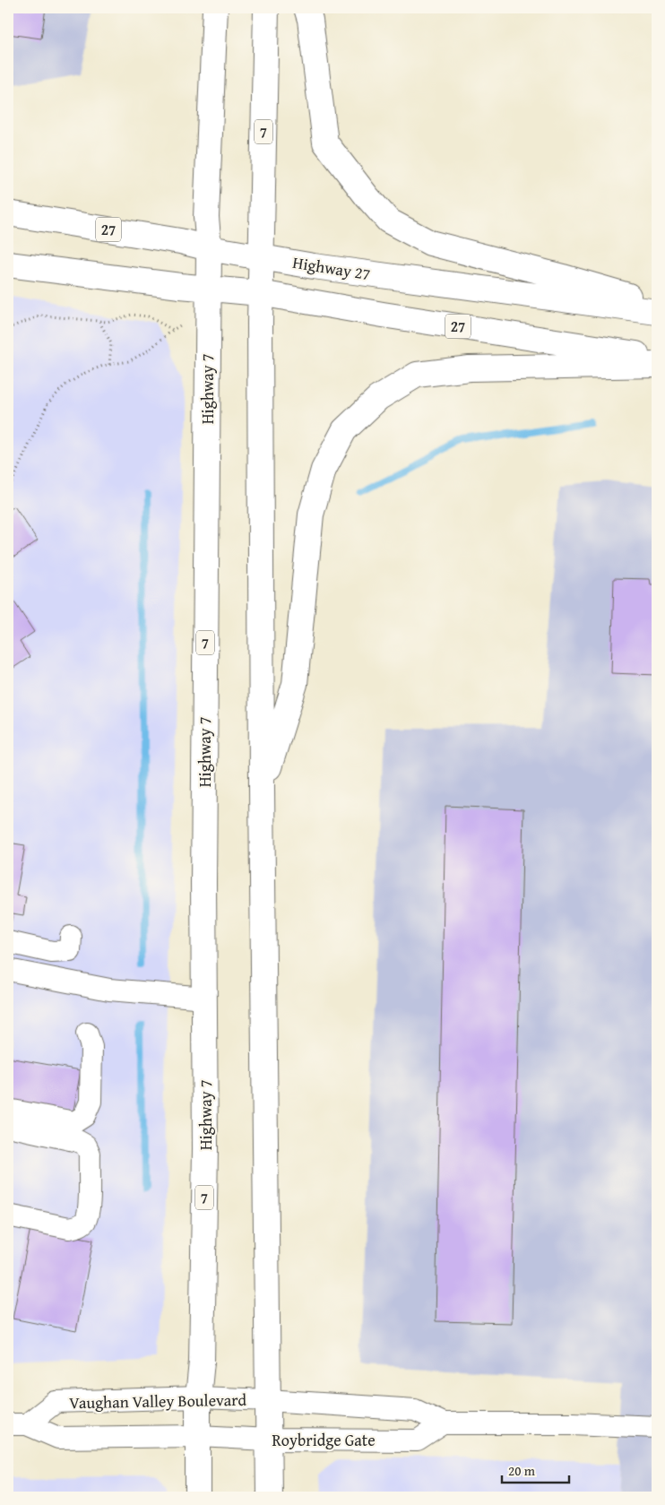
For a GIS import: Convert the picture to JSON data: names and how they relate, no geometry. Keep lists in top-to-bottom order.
{
  "streets": {
    "main road": [
      "7",
      "27",
      "Highway 27",
      "Highway 7"
    ],
    "street": ["Vaughan Valley Boulevard", "Roybridge Gate"]
  },
  "crossings": [
    ["7", "27"],
    ["7", "Highway 27"],
    ["7", "Vaughan Valley Boulevard"],
    ["7", "Roybridge Gate"],
    ["27", "Highway 7"],
    ["Highway 27", "Highway 7"],
    ["Highway 7", "Vaughan Valley Boulevard"],
    ["Highway 7", "Roybridge Gate"],
    ["Vaughan Valley Boulevard", "Roybridge Gate"]
  ],
  "scale_bar": "20 m"
}
